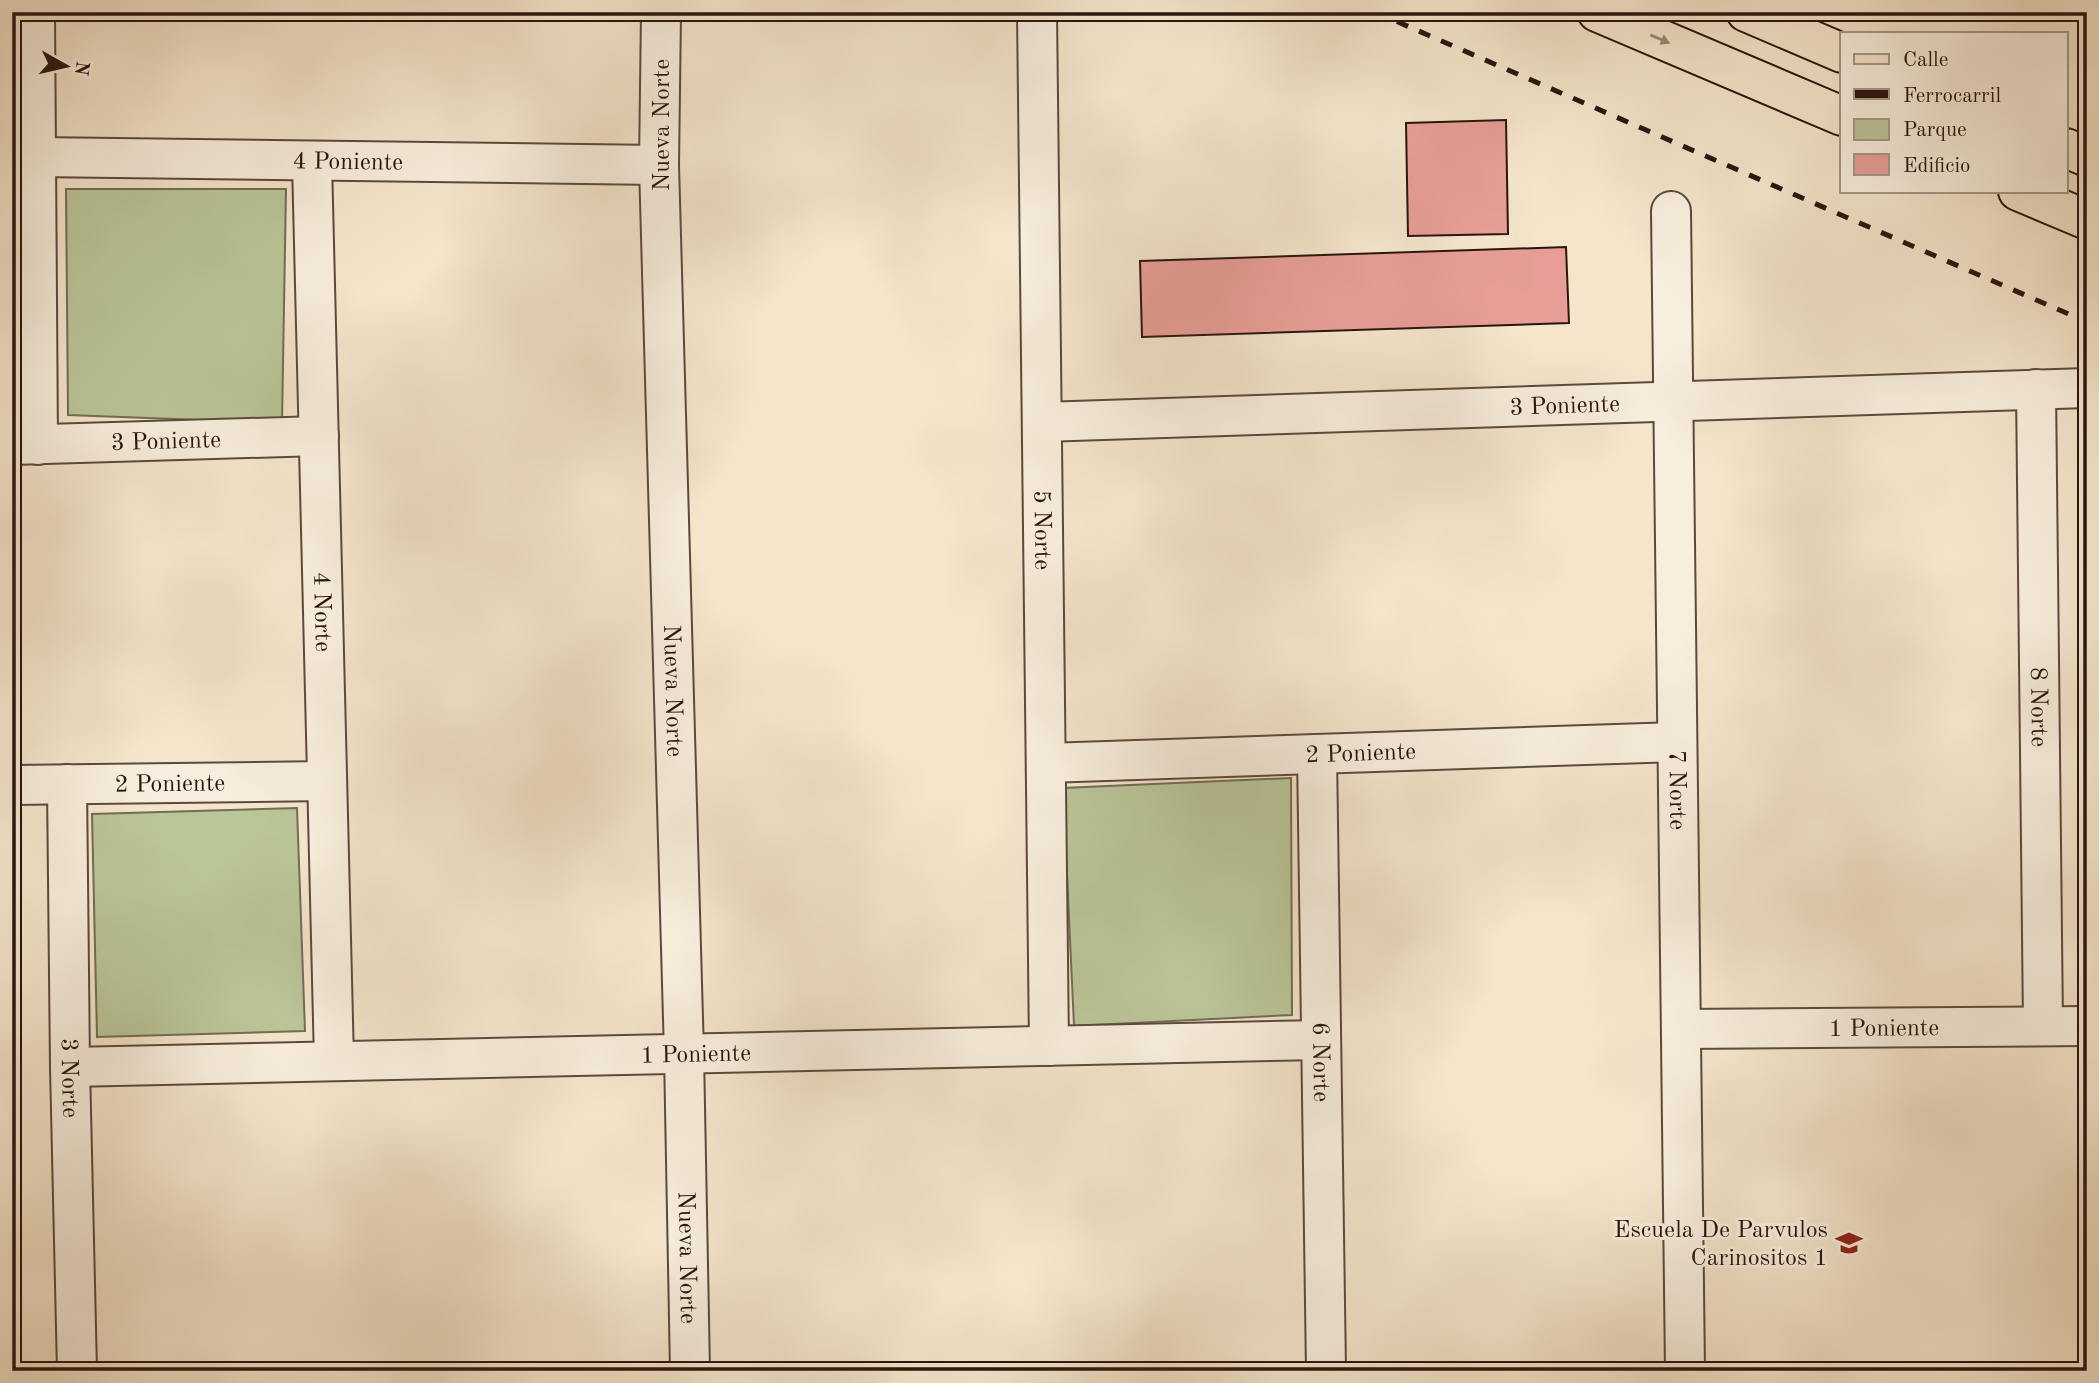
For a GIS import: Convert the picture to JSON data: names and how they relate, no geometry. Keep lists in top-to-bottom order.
{
  "streets": {
    "street": [
      "Nueva Norte",
      "4 Poniente",
      "3 Poniente",
      "5 Norte",
      "4 Norte",
      "8 Norte",
      "2 Poniente",
      "7 Norte",
      "1 Poniente",
      "6 Norte",
      "3 Norte"
    ]
  },
  "crossings": [
    ["Nueva Norte", "4 Poniente"],
    ["Nueva Norte", "1 Poniente"],
    ["4 Poniente", "4 Norte"],
    ["3 Poniente", "5 Norte"],
    ["3 Poniente", "4 Norte"],
    ["3 Poniente", "8 Norte"],
    ["3 Poniente", "7 Norte"],
    ["5 Norte", "2 Poniente"],
    ["5 Norte", "1 Poniente"],
    ["4 Norte", "2 Poniente"],
    ["4 Norte", "1 Poniente"],
    ["8 Norte", "1 Poniente"],
    ["2 Poniente", "7 Norte"],
    ["2 Poniente", "6 Norte"],
    ["2 Poniente", "3 Norte"],
    ["7 Norte", "1 Poniente"],
    ["1 Poniente", "6 Norte"],
    ["1 Poniente", "3 Norte"]
  ],
  "places": {
    "school or university": ["Escuela De Parvulos Carinositos 1"]
  },
  "legend": [
    "Calle",
    "Ferrocarril",
    "Parque",
    "Edificio"
  ],
  "north": "right"
}
